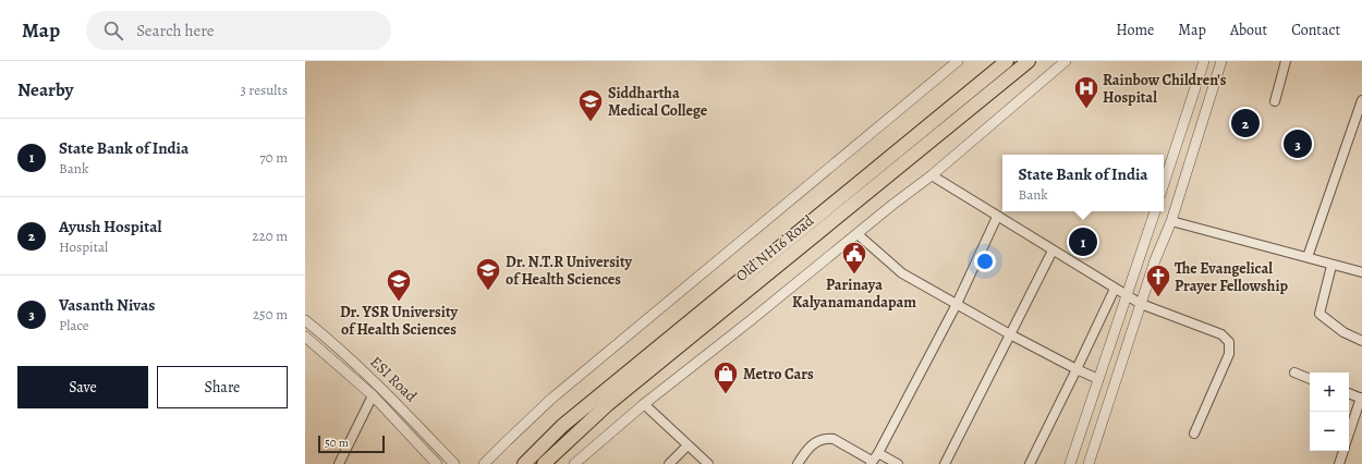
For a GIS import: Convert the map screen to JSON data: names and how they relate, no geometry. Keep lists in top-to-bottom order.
{
  "streets": {
    "main road": ["Old NH16 Road"],
    "street": ["ESI Road"]
  },
  "places": {
    "hospital": ["Rainbow Children's Hospital"],
    "school or university": ["Siddhartha Medical College", "Dr. N.T.R University of Health Sciences", "Dr. YSR University of Health Sciences"],
    "public building": ["Parinaya Kalyanamandapam"],
    "church": ["The Evangelical Prayer Fellowship"],
    "shop": ["Metro Cars"]
  },
  "scale_bar": "50 m",
  "page": {
    "header": "Map",
    "search": "Search here",
    "nav": [
      "Home",
      "Map",
      "About",
      "Contact"
    ],
    "heading": ["Nearby", "3 results"],
    "pins": ["2", "3", "1"],
    "list": [
      {
        "mark": "1",
        "name": "State Bank of India",
        "note": "Bank",
        "value": "70 m"
      },
      {
        "mark": "2",
        "name": "Ayush Hospital",
        "note": "Hospital",
        "value": "220 m"
      },
      {
        "mark": "3",
        "name": "Vasanth Nivas",
        "note": "Place",
        "value": "250 m"
      }
    ],
    "popup": ["State Bank of India", "Bank"],
    "buttons": ["Save", "Share"],
    "map_buttons": ["+", "−"],
    "scale": "50 m"
  }
}
